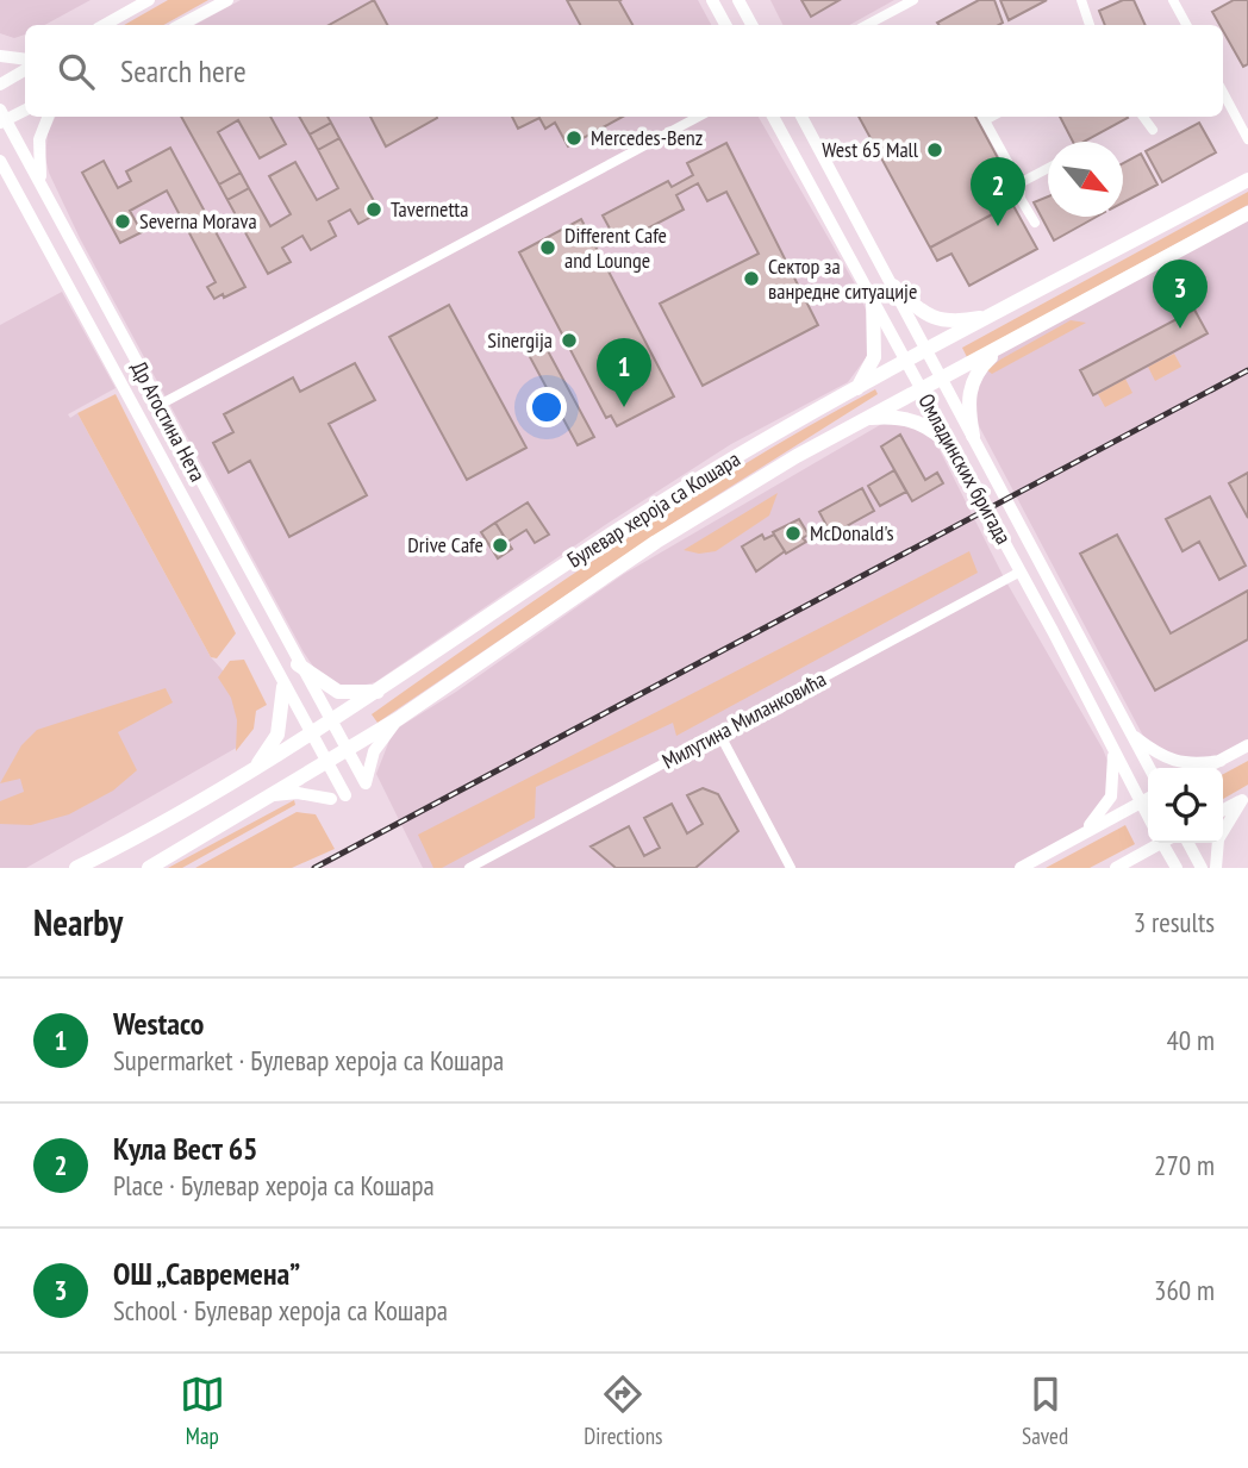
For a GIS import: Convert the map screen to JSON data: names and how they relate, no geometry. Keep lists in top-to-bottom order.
{
  "streets": {
    "main road": ["Булевар хероја са Кошара"],
    "street": ["Др Агостина Нета", "Омладинских бригада", "Милутина Миланковића"]
  },
  "crossings": [
    ["Др Агостина Нета", "Булевар хероја са Кошара"],
    ["Омладинских бригада", "Булевар хероја са Кошара"],
    ["Омладинских бригада", "Милутина Миланковића"]
  ],
  "places": [
    "Mercedes-Benz",
    "West 65 Mall",
    "Tavernetta",
    "Severna Morava",
    "Different Cafe and Lounge",
    "Сектор за ванредне ситуације",
    "Sinergija",
    "McDonald's",
    "Drive Cafe"
  ],
  "north": "bottom right",
  "page": {
    "search": "Search here",
    "pins": ["2", "3", "1"],
    "heading": ["Nearby", "3 results"],
    "list": [
      {
        "mark": "1",
        "name": "Westaco",
        "note": "Supermarket · Булевар хероја са Кошара",
        "value": "40 m"
      },
      {
        "mark": "2",
        "name": "Кула Вест 65",
        "note": "Place · Булевар хероја са Кошара",
        "value": "270 m"
      },
      {
        "mark": "3",
        "name": "ОШ „Савремена”",
        "note": "School · Булевар хероја са Кошара",
        "value": "360 m"
      }
    ],
    "nav": ["Map", "Directions", "Saved"]
  }
}
